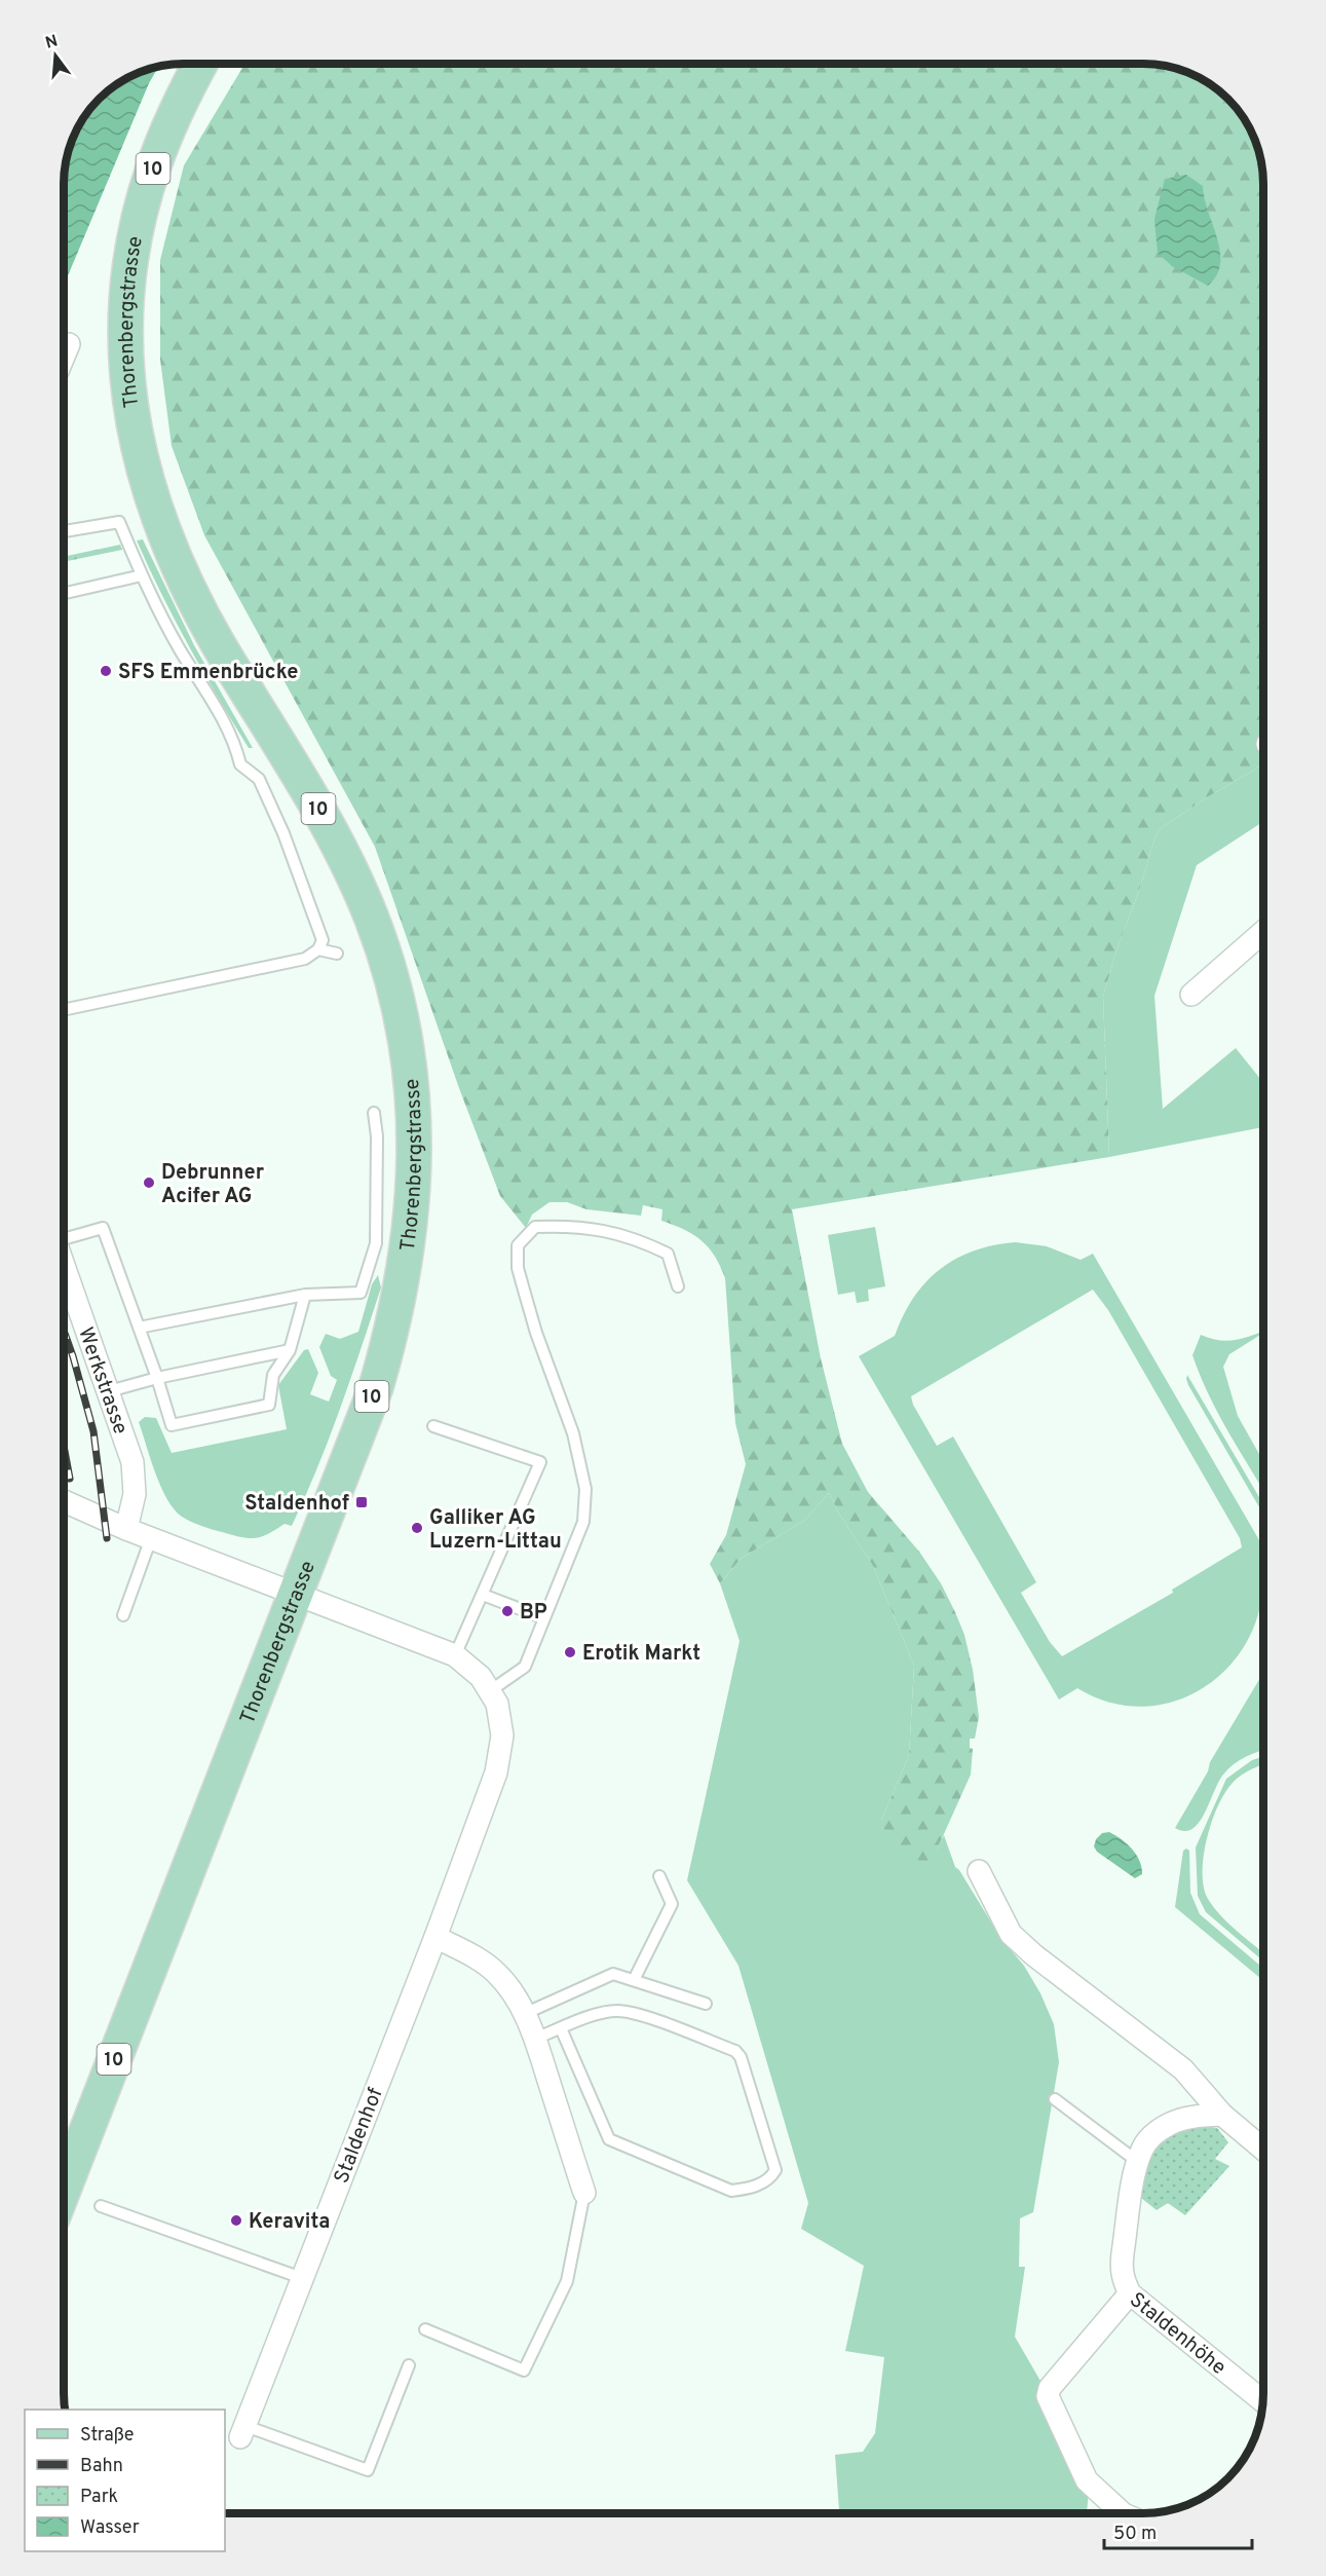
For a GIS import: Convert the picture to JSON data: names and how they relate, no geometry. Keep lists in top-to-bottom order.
{
  "streets": {
    "main road": ["10", "Thorenbergstrasse"],
    "street": ["Werkstrasse", "Staldenhof", "Staldenhöhe"]
  },
  "crossings": [
    ["Thorenbergstrasse", "Staldenhof"]
  ],
  "places": {
    "other": [
      "SFS Emmenbrücke",
      "Debrunner Acifer AG",
      "Galliker AG Luzern-Littau",
      "BP",
      "Erotik Markt",
      "Keravita"
    ],
    "transit": ["Staldenhof"]
  },
  "legend": [
    "Straße",
    "Bahn",
    "Park",
    "Wasser"
  ],
  "scale_bar": "50 m",
  "north": "top"
}
